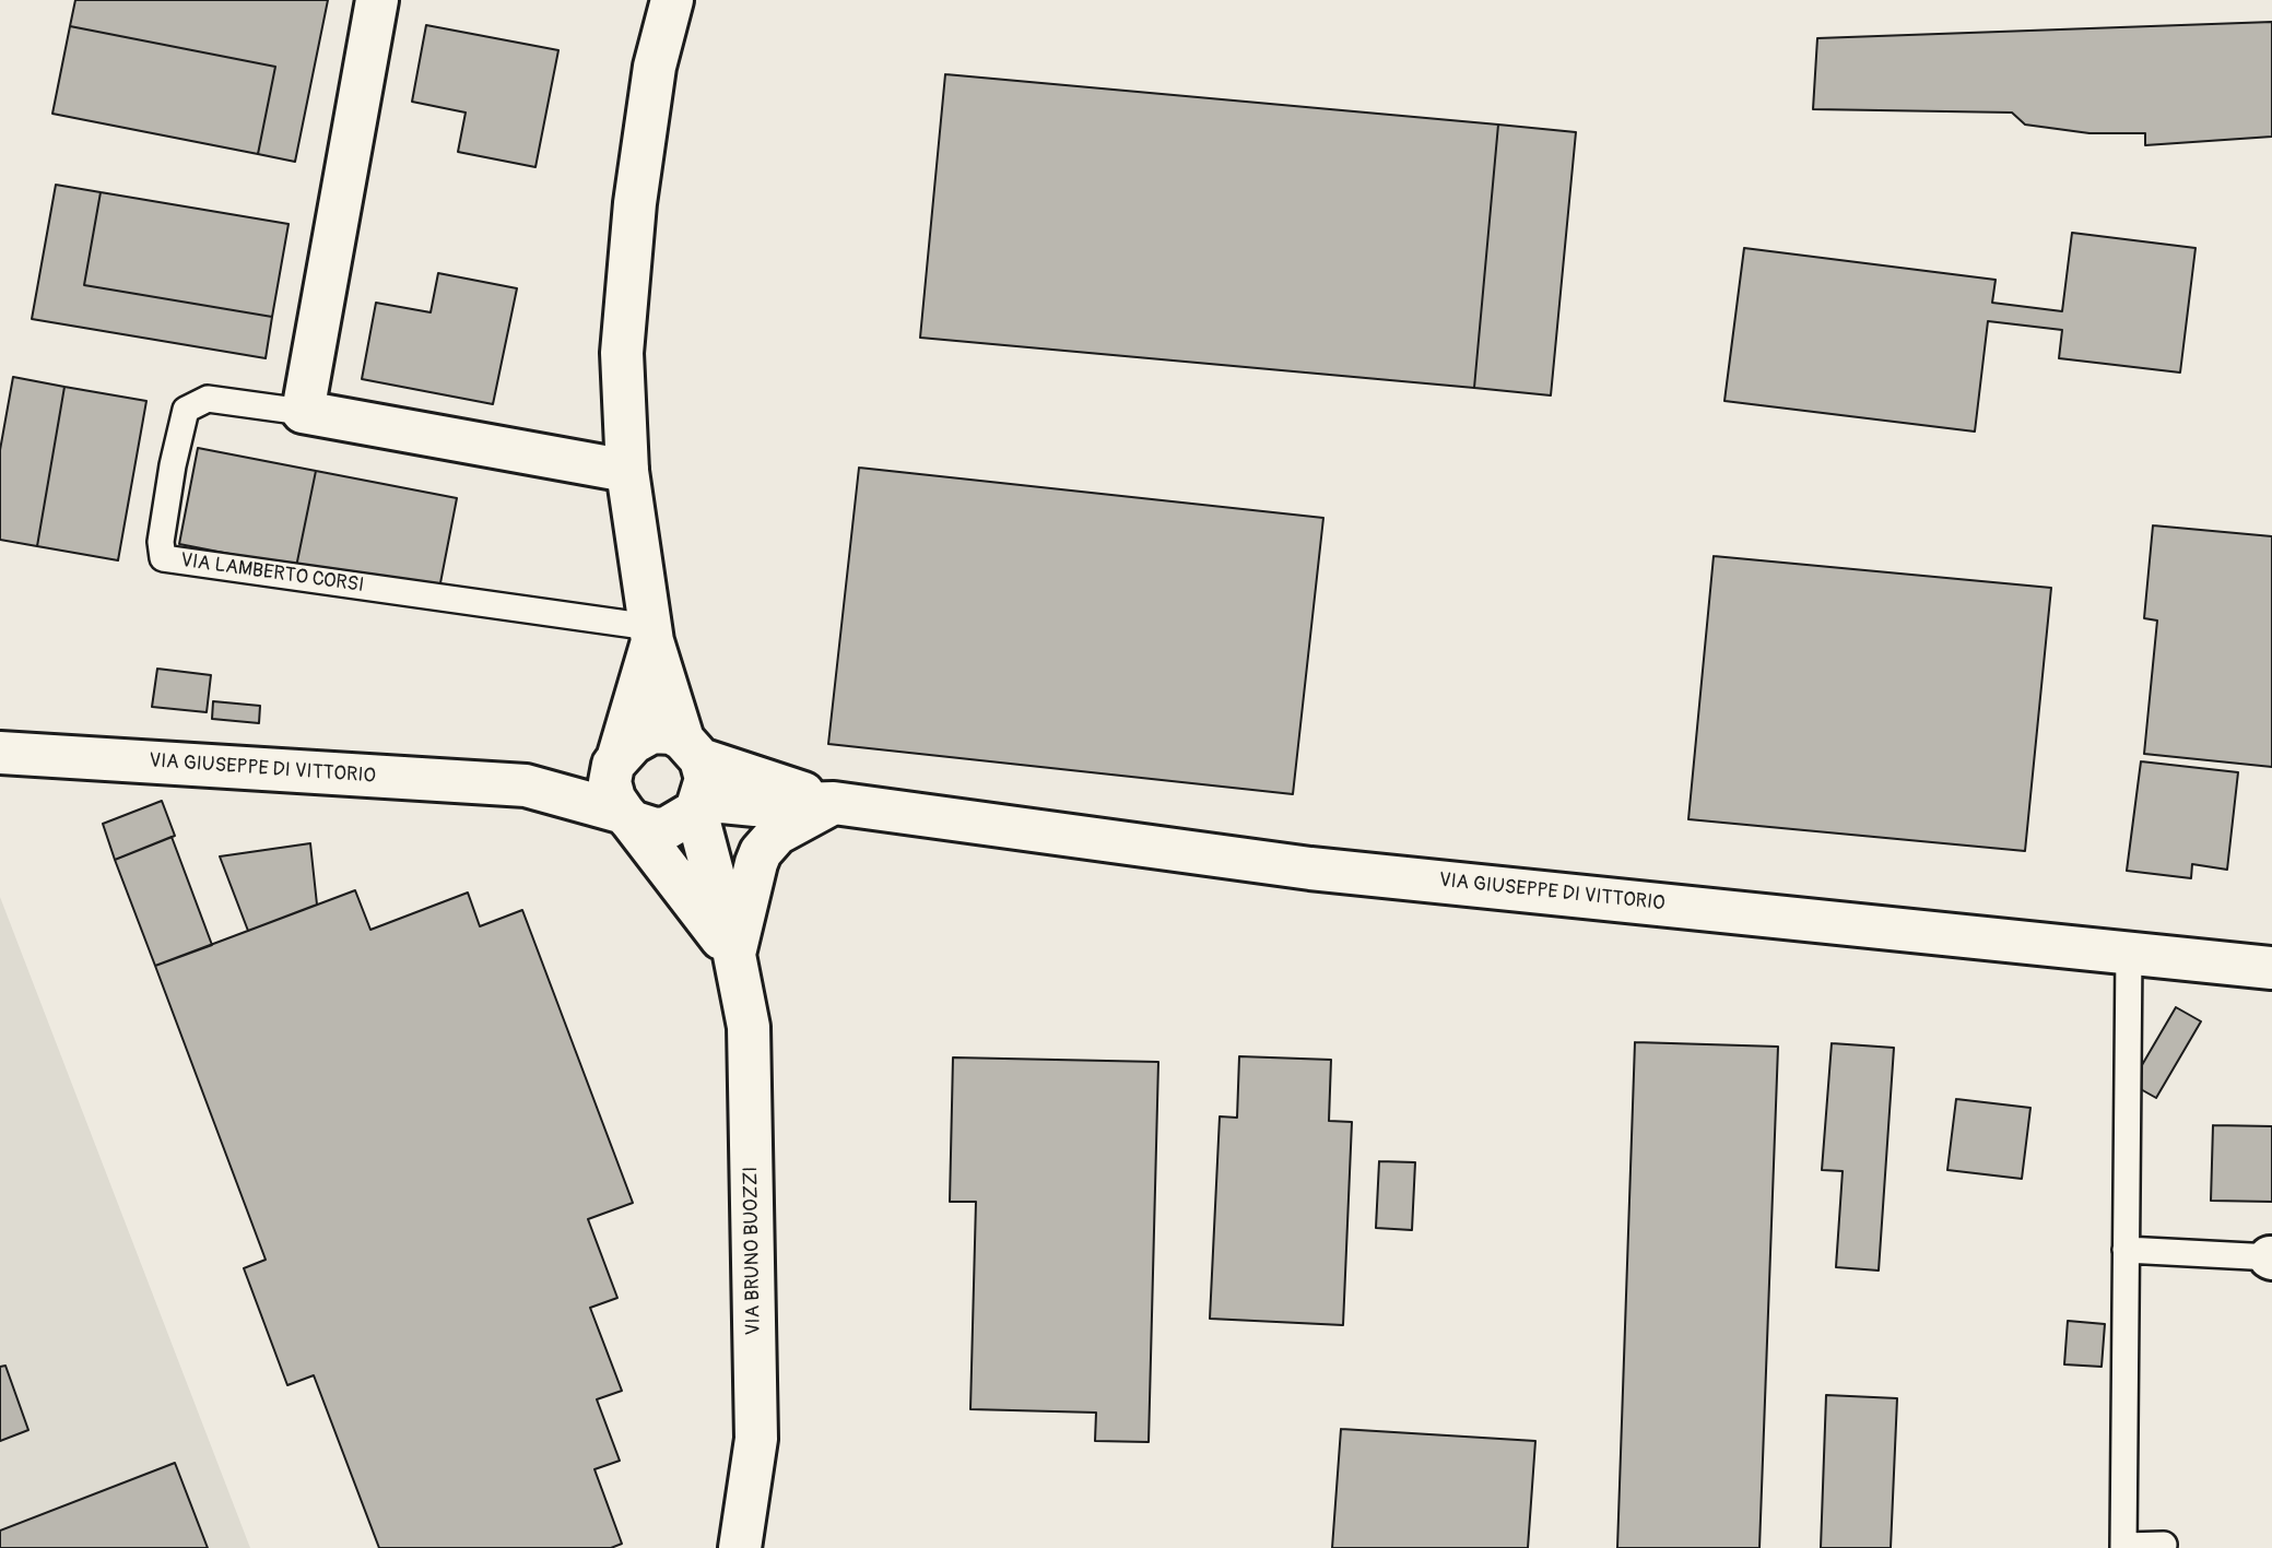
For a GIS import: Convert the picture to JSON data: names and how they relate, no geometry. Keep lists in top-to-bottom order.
{
  "streets": {
    "street": ["VIA LAMBERTO CORSI", "VIA GIUSEPPE DI VITTORIO", "VIA BRUNO BUOZZI"]
  },
  "crossings": [
    ["VIA GIUSEPPE DI VITTORIO", "VIA BRUNO BUOZZI"]
  ]
}
